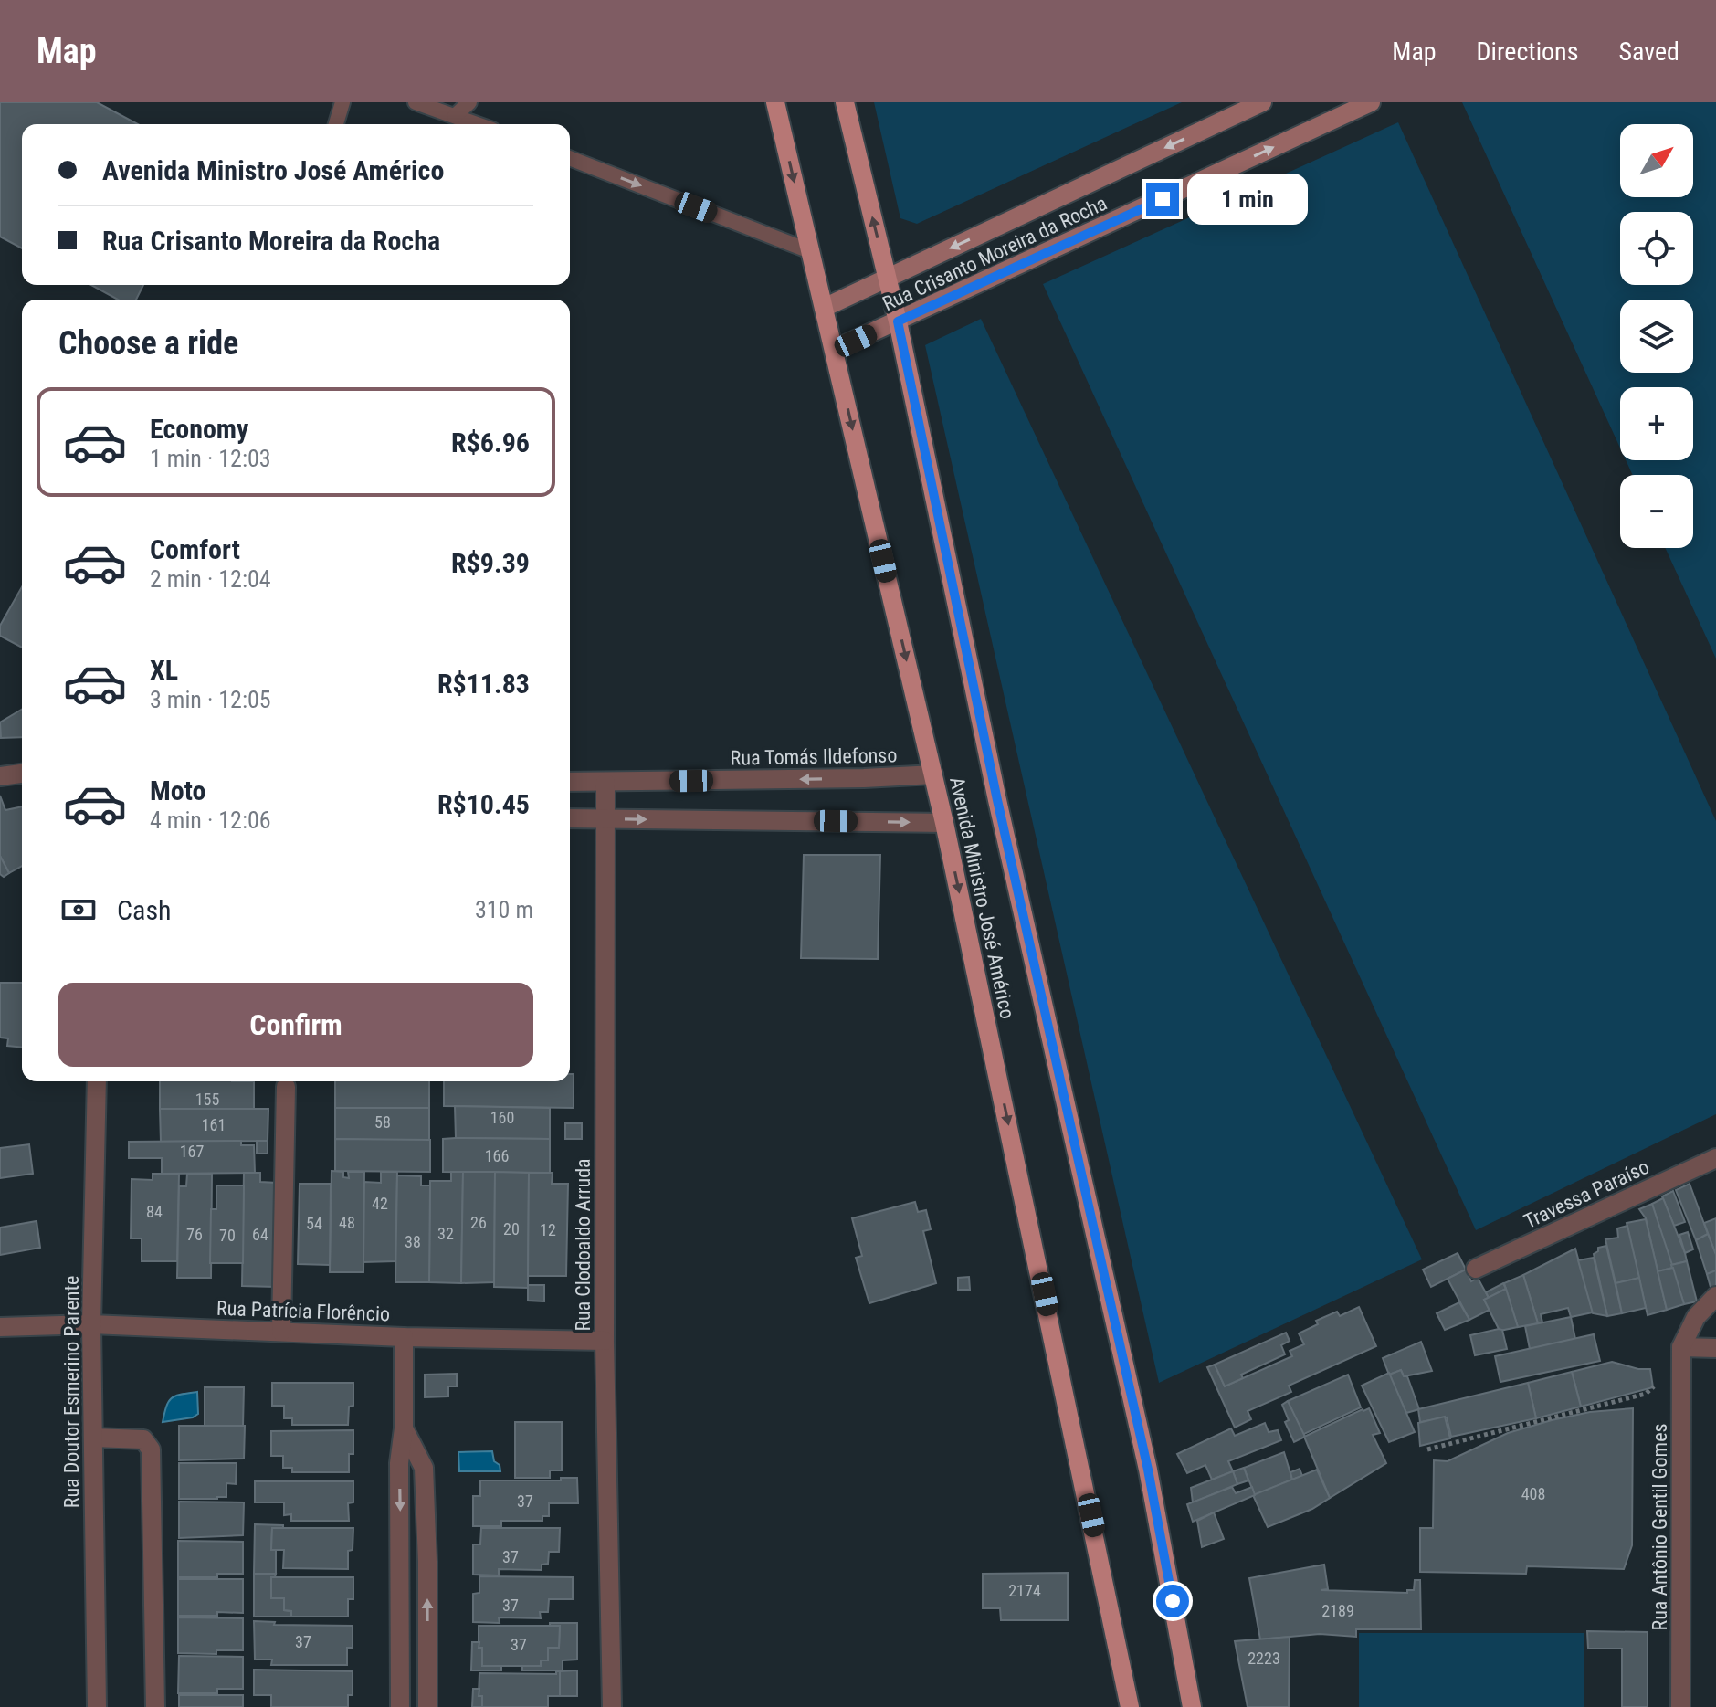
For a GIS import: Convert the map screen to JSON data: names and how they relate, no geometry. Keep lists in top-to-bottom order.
{
  "streets": {
    "main road": ["Rua Crisanto Moreira da Rocha", "Avenida Ministro José Américo"],
    "street": [
      "Rua Tomás Ildefonso",
      "Travessa Paraíso",
      "Rua Clodoaldo Arruda",
      "Rua Patrícia Florêncio",
      "Rua Doutor Esmerino Parente",
      "Rua Antônio Gentil Gomes"
    ]
  },
  "crossings": [
    ["Rua Crisanto Moreira da Rocha", "Avenida Ministro José Américo"],
    ["Rua Tomás Ildefonso", "Avenida Ministro José Américo"],
    ["Rua Tomás Ildefonso", "Rua Clodoaldo Arruda"],
    ["Rua Clodoaldo Arruda", "Rua Patrícia Florêncio"],
    ["Rua Patrícia Florêncio", "Rua Doutor Esmerino Parente"]
  ],
  "house_numbers": [
    "155",
    "160",
    "58",
    "161",
    "167",
    "166",
    "42",
    "84",
    "48",
    "26",
    "54",
    "20",
    "12",
    "32",
    "76",
    "64",
    "70",
    "38",
    "408",
    "37",
    "37",
    "2174",
    "37",
    "2189",
    "37",
    "37",
    "2223"
  ],
  "north": "top right",
  "page": {
    "header": "Map",
    "nav": ["Map", "Directions", "Saved"],
    "map_buttons": ["+", "−"],
    "banner": ["Avenida Ministro José Américo", "Rua Crisanto Moreira da Rocha"],
    "bubble": "1 min",
    "heading": "Choose a ride",
    "list": [
      {
        "name": "Economy",
        "note": "1 min · 12:03",
        "value": "R$6.96"
      },
      {
        "name": "Comfort",
        "note": "2 min · 12:04",
        "value": "R$9.39"
      },
      {
        "name": "XL",
        "note": "3 min · 12:05",
        "value": "R$11.83"
      },
      {
        "name": "Moto",
        "note": "4 min · 12:06",
        "value": "R$10.45"
      }
    ],
    "pay": ["Cash", "310 m"],
    "buttons": "Confirm"
  }
}
